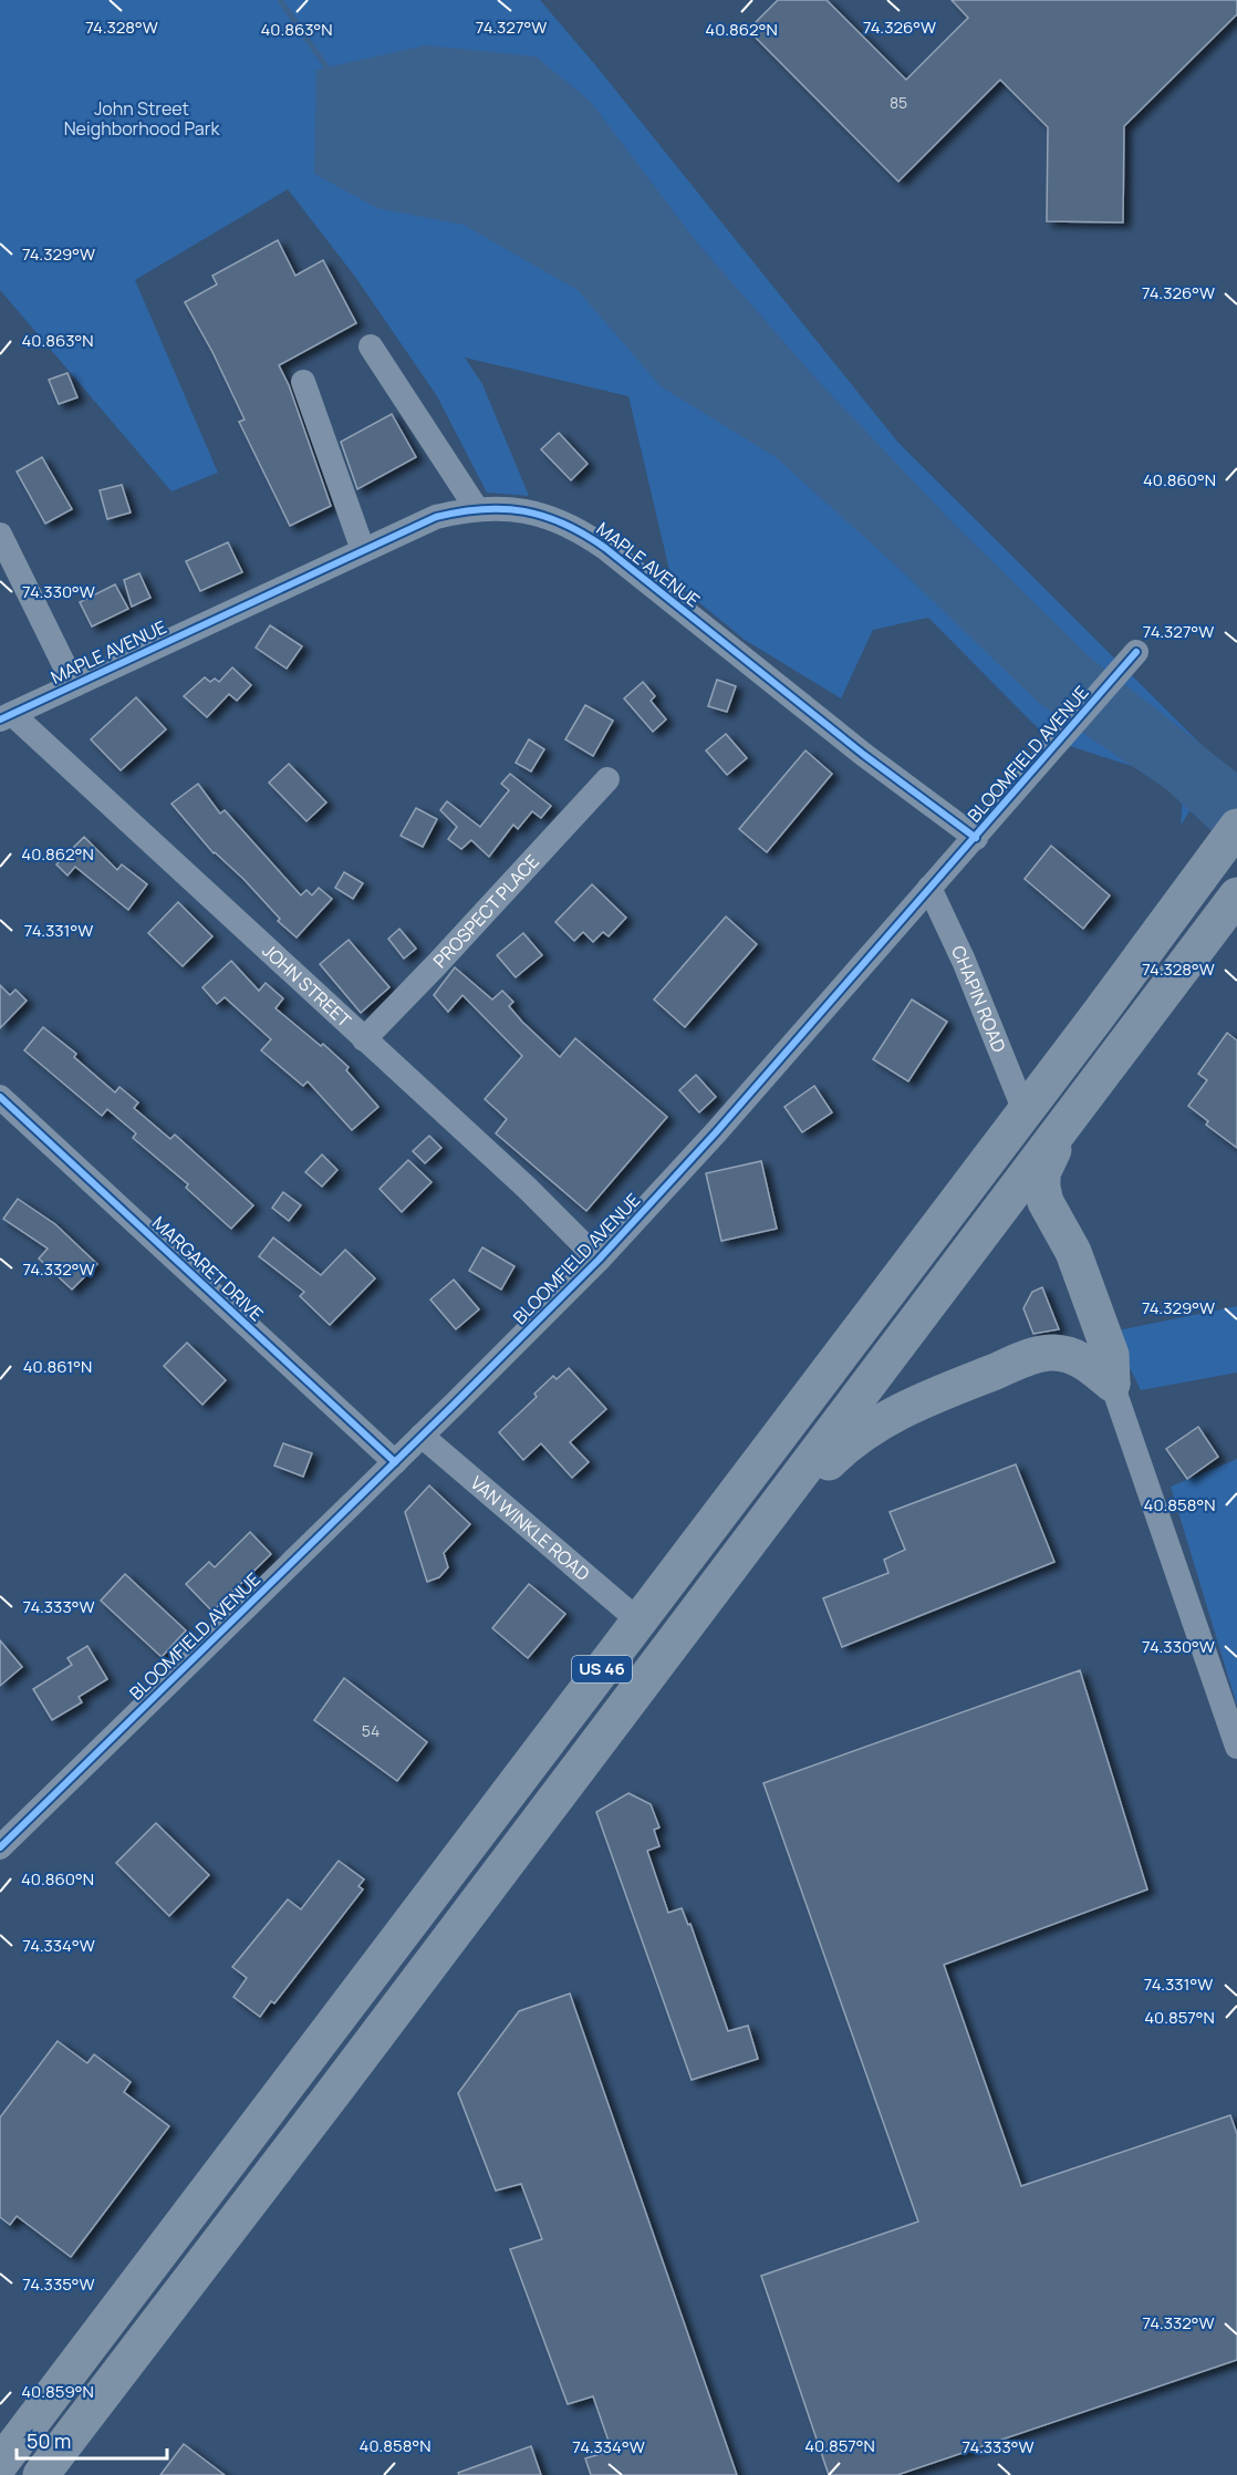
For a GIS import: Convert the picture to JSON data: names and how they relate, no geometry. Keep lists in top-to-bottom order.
{
  "streets": {
    "highway": ["US 46"],
    "street": [
      "MAPLE AVENUE",
      "BLOOMFIELD AVENUE",
      "PROSPECT PLACE",
      "JOHN STREET",
      "CHAPIN ROAD",
      "MARGARET DRIVE",
      "VAN WINKLE ROAD"
    ]
  },
  "crossings": [
    ["MAPLE AVENUE", "BLOOMFIELD AVENUE"],
    ["MAPLE AVENUE", "JOHN STREET"],
    ["BLOOMFIELD AVENUE", "JOHN STREET"],
    ["BLOOMFIELD AVENUE", "CHAPIN ROAD"],
    ["BLOOMFIELD AVENUE", "MARGARET DRIVE"],
    ["BLOOMFIELD AVENUE", "VAN WINKLE ROAD"],
    ["PROSPECT PLACE", "JOHN STREET"],
    ["CHAPIN ROAD", "US 46"],
    ["VAN WINKLE ROAD", "US 46"]
  ],
  "parks": ["John Street Neighborhood Park"],
  "house_numbers": ["85", "54"],
  "scale_bar": "50 m",
  "coordinates": [
    "74.327°W",
    "74.326°W",
    "74.328°W",
    "40.863°N",
    "40.862°N",
    "74.329°W",
    "40.860°N",
    "74.330°W",
    "74.331°W",
    "74.332°W",
    "40.861°N",
    "40.858°N",
    "74.333°W",
    "74.334°W",
    "40.857°N",
    "74.335°W",
    "40.859°N"
  ]
}
